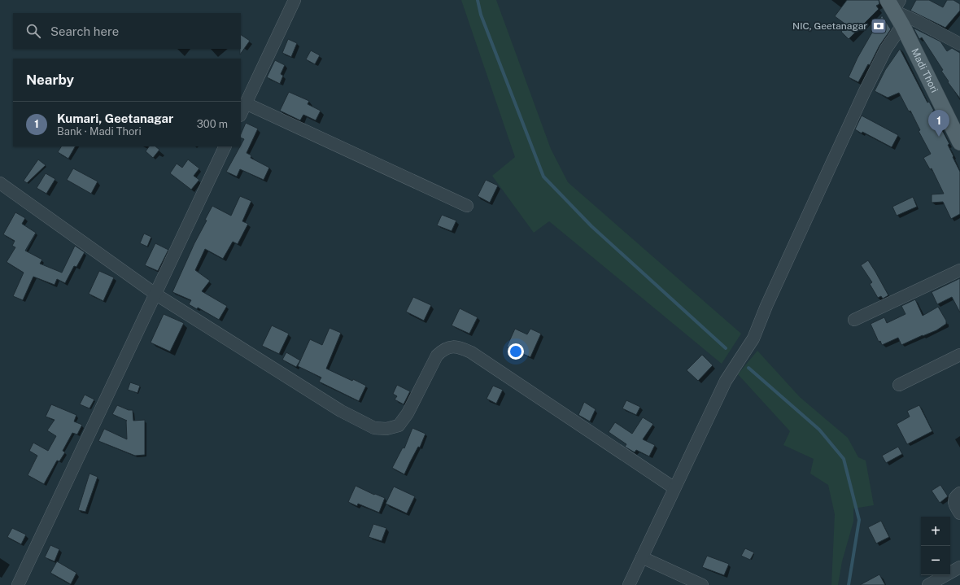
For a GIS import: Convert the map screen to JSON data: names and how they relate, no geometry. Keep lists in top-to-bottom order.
{
  "streets": {
    "main road": ["Madi Thori"]
  },
  "places": {
    "bank": ["NIC, Geetanagar"]
  },
  "page": {
    "search": "Search here",
    "heading": "Nearby",
    "list": [
      {
        "mark": "1",
        "name": "Kumari, Geetanagar",
        "note": "Bank · Madi Thori",
        "value": "300 m"
      }
    ],
    "pins": "1",
    "map_buttons": ["+", "−"]
  }
}
